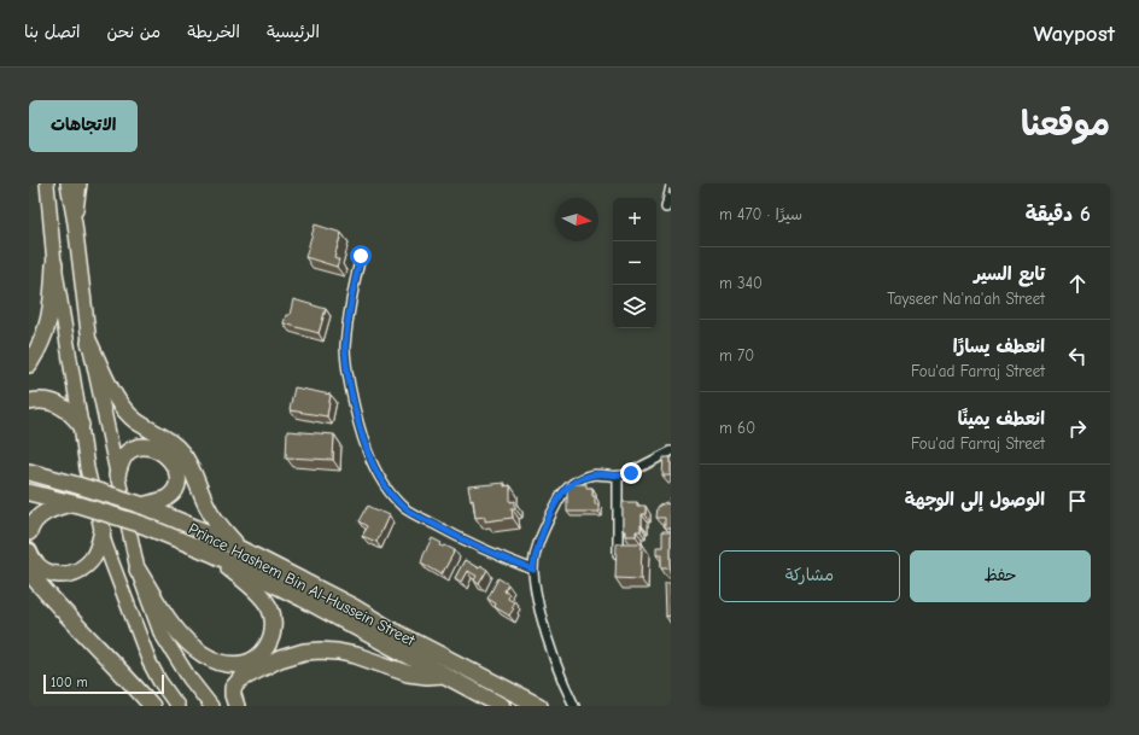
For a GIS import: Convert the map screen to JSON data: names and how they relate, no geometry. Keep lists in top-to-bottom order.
{
  "streets": {
    "highway": ["Prince Hashem Bin Al-Hussein Street"]
  },
  "scale_bar": "100 m",
  "north": "right",
  "page": {
    "header": "Waypost",
    "nav": [
      "الرئيسية",
      "الخريطة",
      "من نحن",
      "اتصل بنا"
    ],
    "title": "موقعنا",
    "buttons": [
      "الاتجاهات",
      ["حفظ", "مشاركة"]
    ],
    "heading": ["6 دقيقة", "سيرًا · 470 m"],
    "map_buttons": ["+", "−"],
    "list": [
      ["تابع السير", "Tayseer Na'na'ah Street", "340 m"],
      ["انعطف يسارًا", "Fou'ad Farraj Street", "70 m"],
      ["انعطف يمينًا", "Fou'ad Farraj Street", "60 m"],
      "الوصول إلى الوجهة"
    ],
    "scale": "100 m"
  }
}
